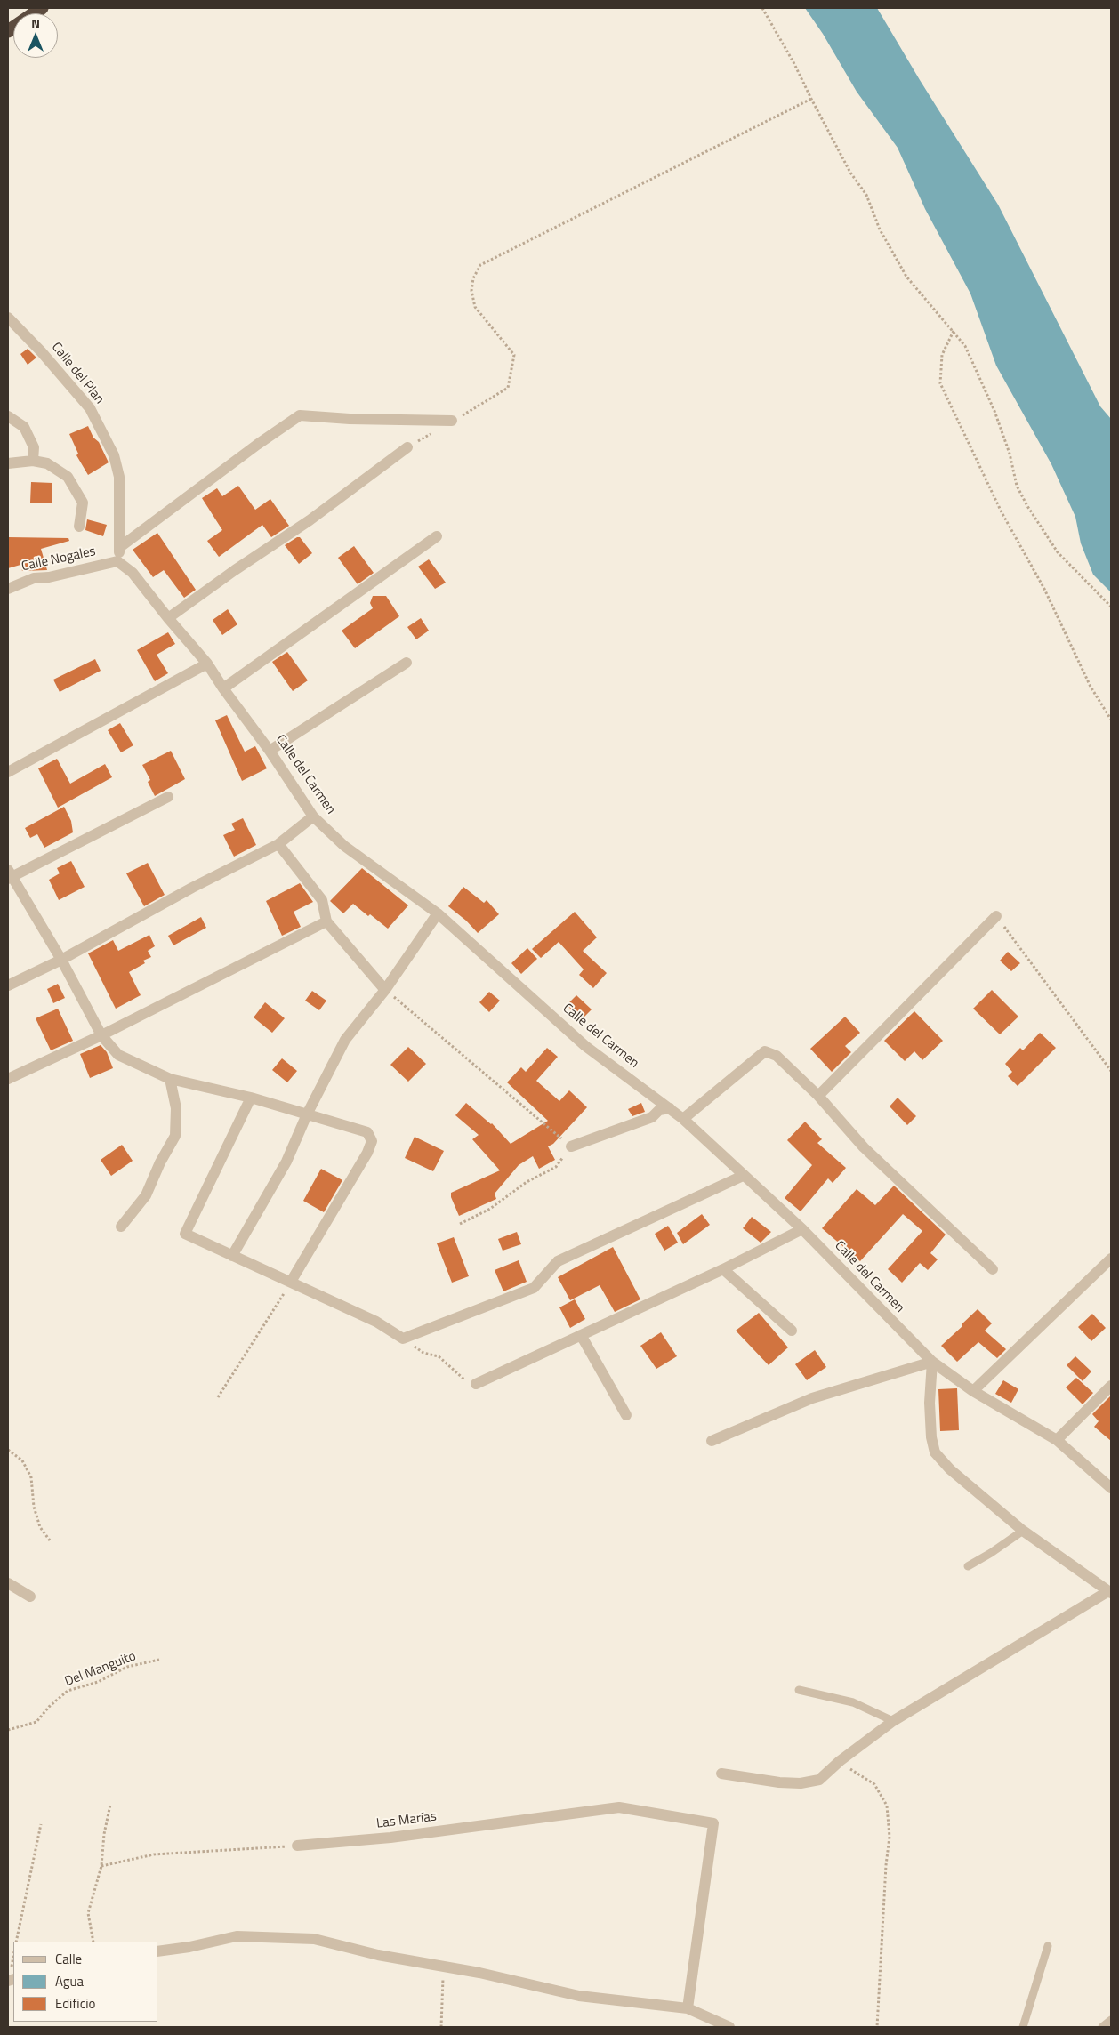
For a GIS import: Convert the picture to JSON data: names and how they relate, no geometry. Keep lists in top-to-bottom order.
{
  "streets": {
    "street": [
      "Calle del Plan",
      "Calle Nogales",
      "Calle del Carmen",
      "Las Marías"
    ],
    "path": ["Del Manguito"]
  },
  "crossings": [
    ["Calle del Plan", "Calle Nogales"],
    ["Calle del Plan", "Calle del Carmen"],
    ["Calle Nogales", "Calle del Carmen"]
  ],
  "legend": ["Calle", "Agua", "Edificio"],
  "north": "top"
}
